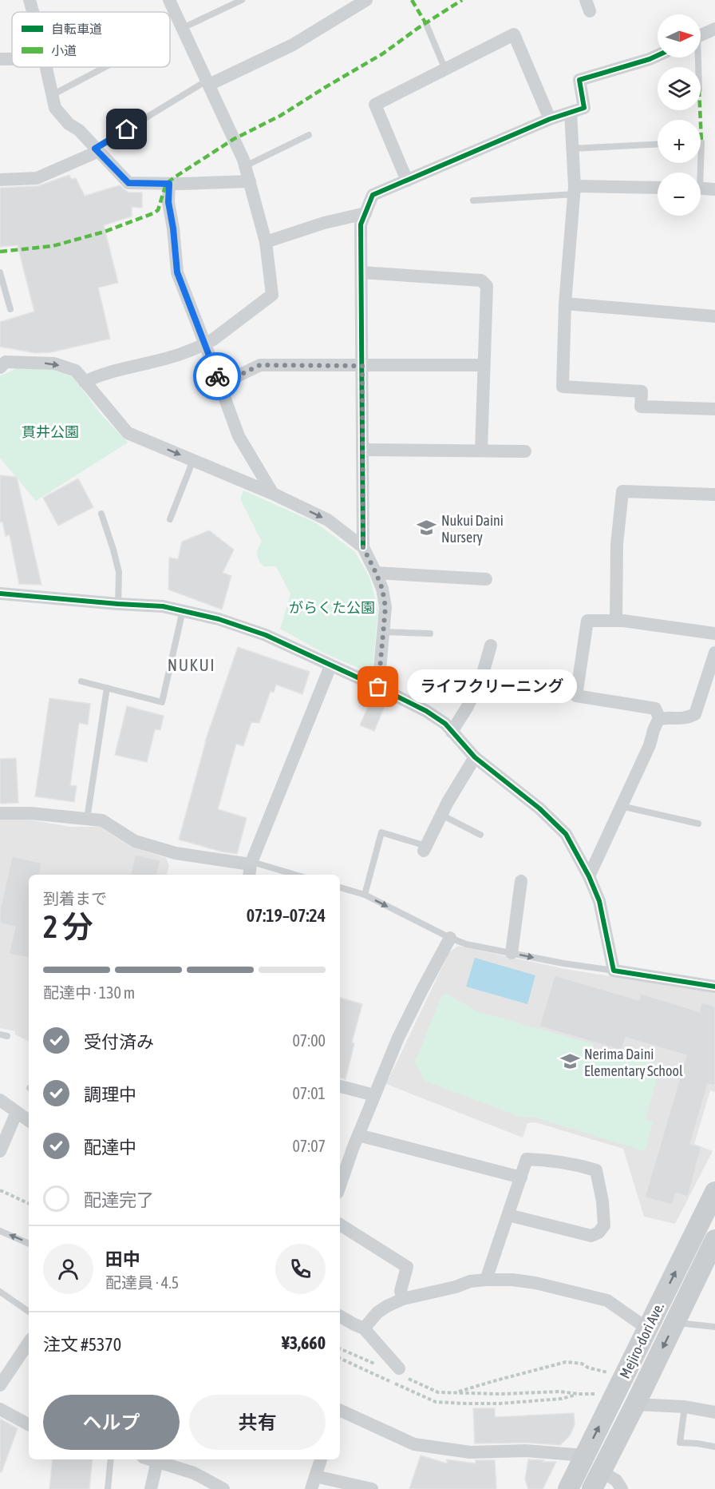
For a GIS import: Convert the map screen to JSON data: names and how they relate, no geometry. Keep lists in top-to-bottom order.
{
  "streets": {
    "main road": ["Mejiro-dori Ave."]
  },
  "districts": ["NUKUI"],
  "parks": ["貫井公園", "がらくた公園"],
  "places": {
    "school or university": ["Nukui Daini Nursery", "Nerima Daini Elementary School"],
    "other": ["ライフクリーニング"]
  },
  "legend": ["自転車道", "小道"],
  "north": "right",
  "page": {
    "map_buttons": ["+", "−"],
    "bubble": "ライフクリーニング",
    "heading": ["2 分", "到着まで", "07:19–07:24"],
    "panel": [
      "田中",
      "配達員 · 4.5",
      "注文 #5370",
      "¥3,660"
    ],
    "bar": "配達中 · 130 m",
    "list": [
      ["受付済み", "07:00"],
      ["調理中", "07:01"],
      ["配達中", "07:07"],
      "配達完了"
    ],
    "buttons": ["ヘルプ", "共有"]
  }
}
